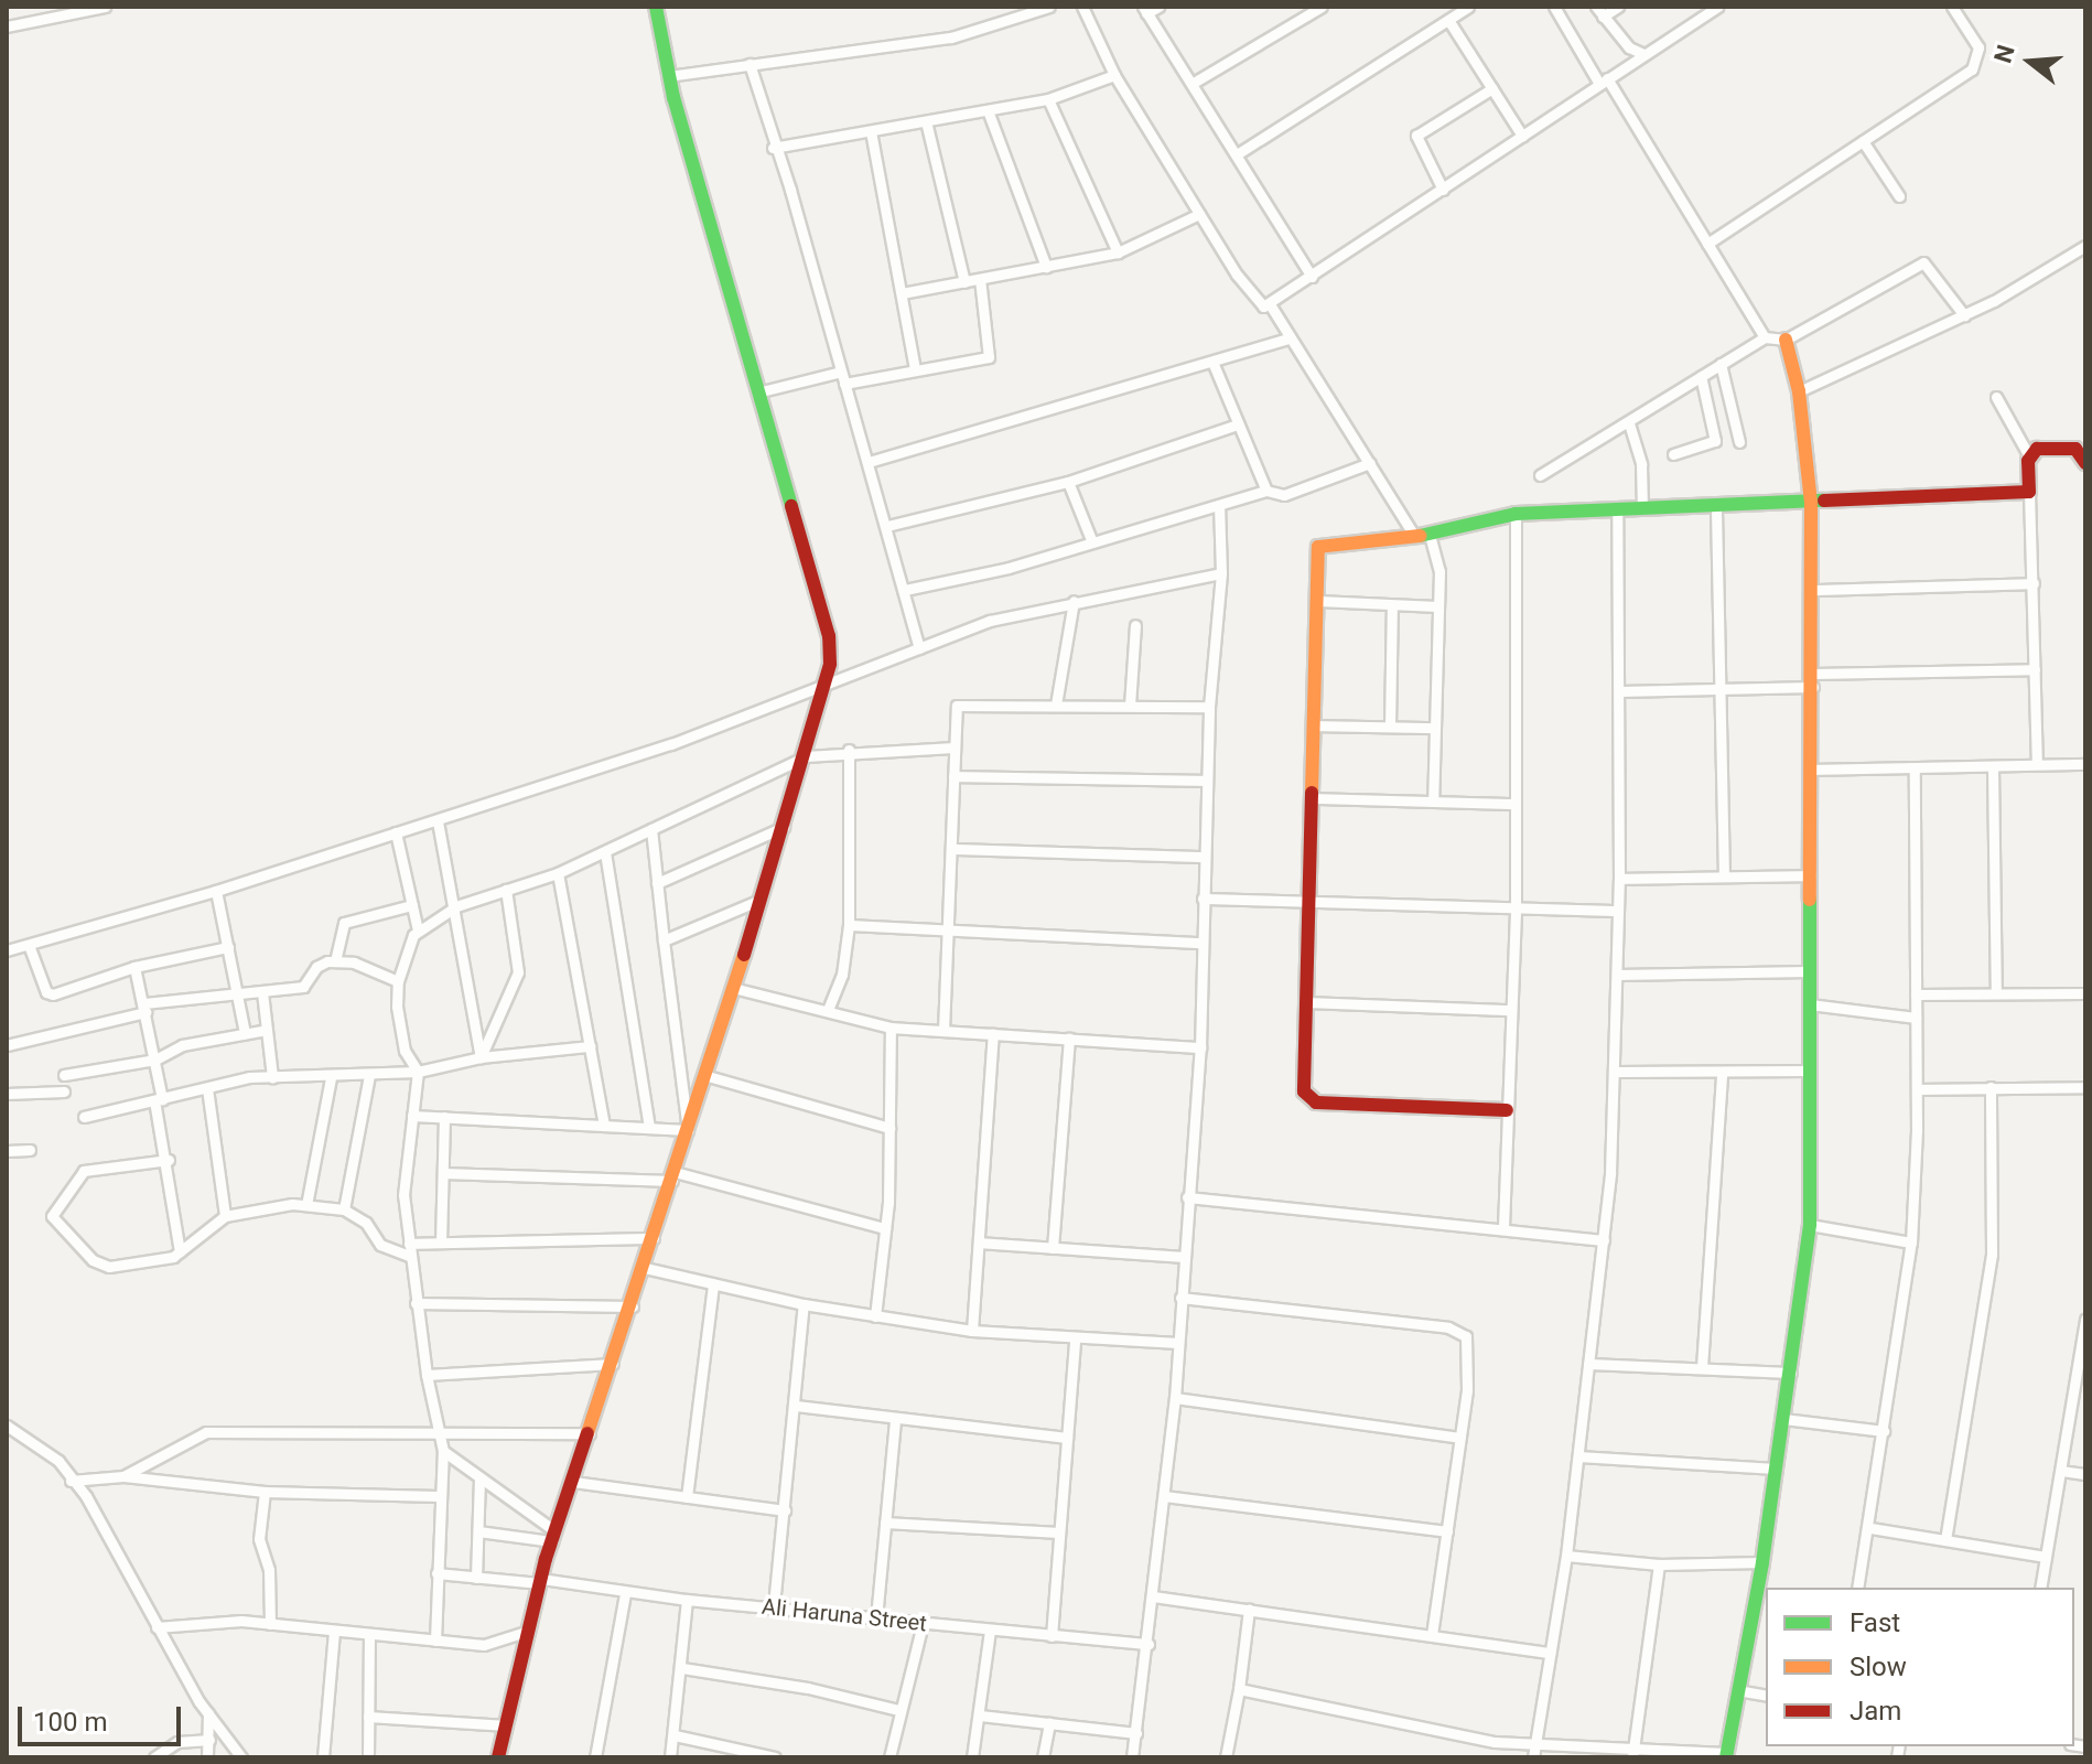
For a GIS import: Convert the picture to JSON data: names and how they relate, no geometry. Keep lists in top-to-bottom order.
{
  "streets": {
    "street": ["Ali Haruna Street"]
  },
  "legend": ["Fast", "Slow", "Jam"],
  "scale_bar": "100 m",
  "north": "left"
}
